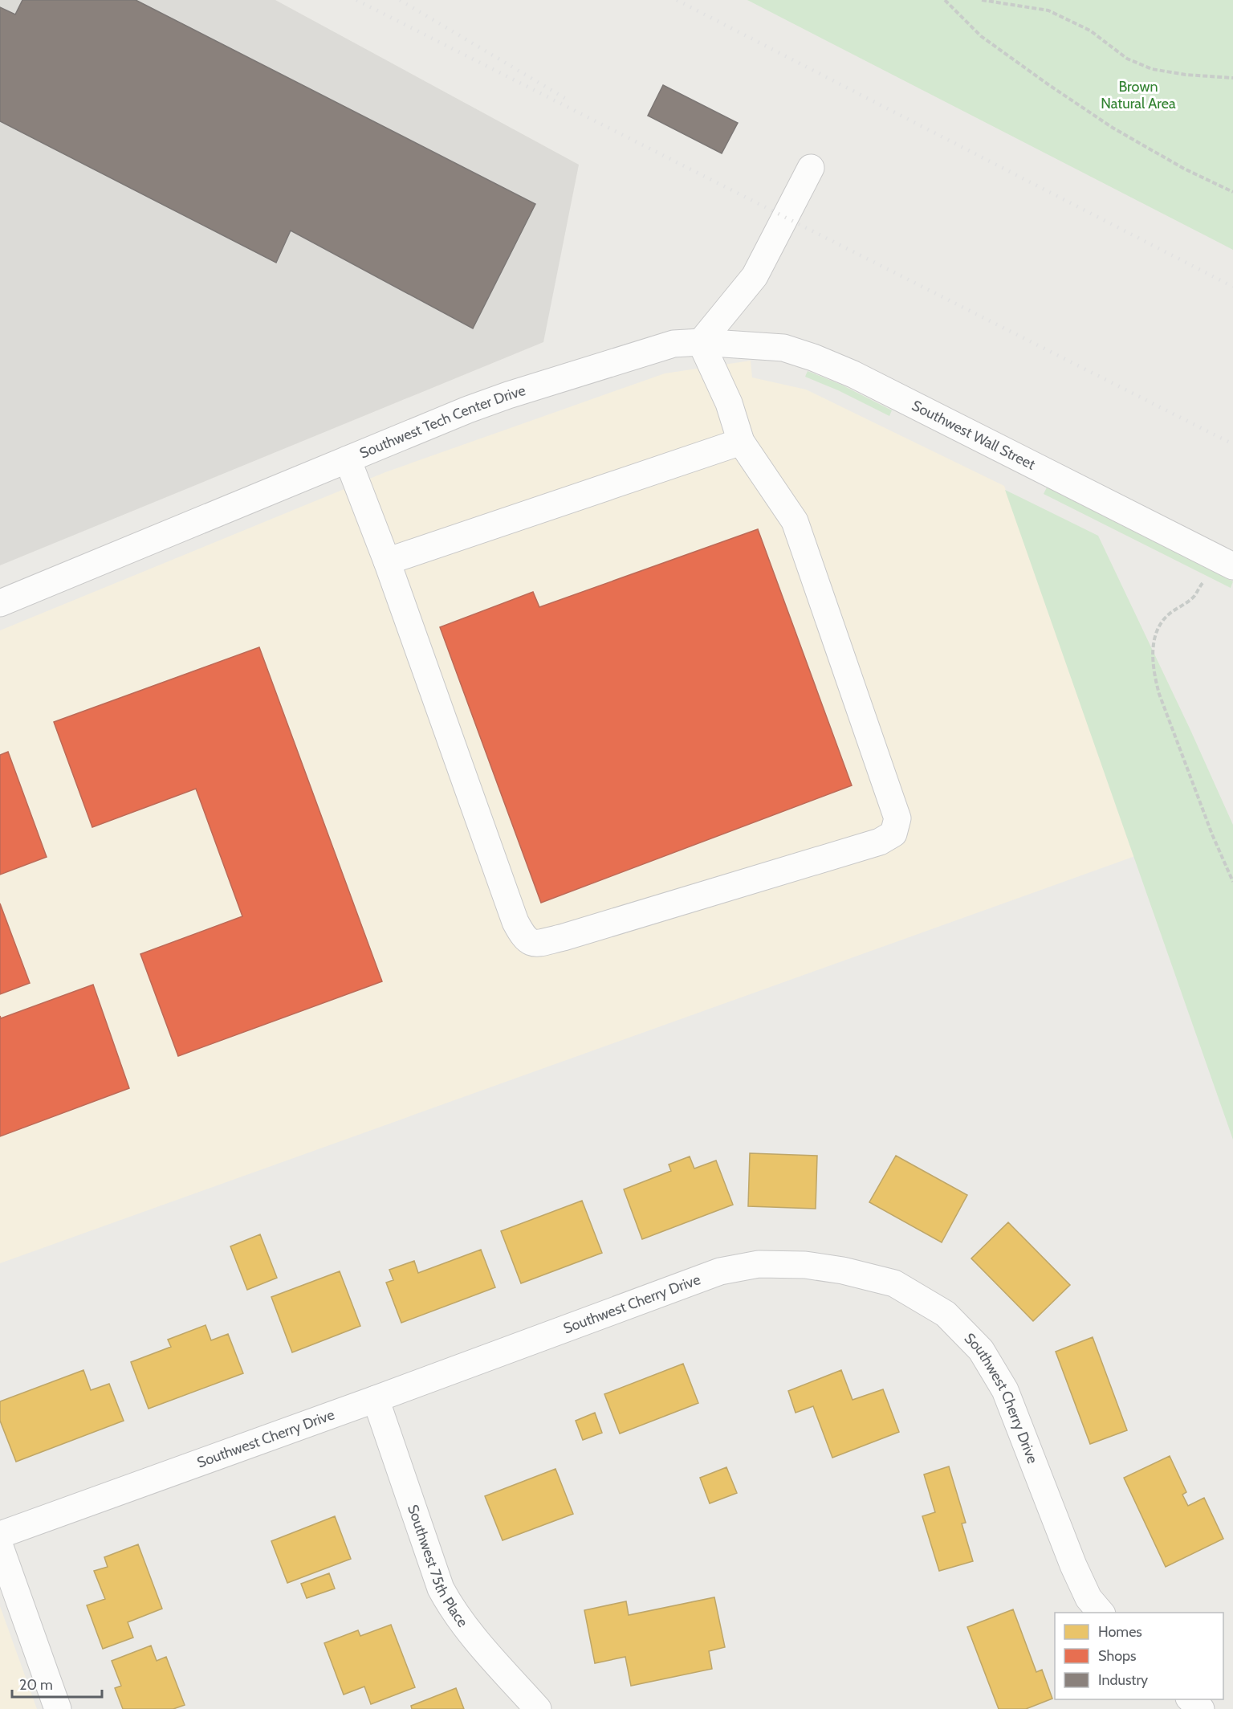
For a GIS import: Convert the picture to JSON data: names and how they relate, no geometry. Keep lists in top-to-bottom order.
{
  "streets": {
    "street": [
      "Southwest Tech Center Drive",
      "Southwest Wall Street",
      "Southwest Cherry Drive",
      "Southwest 75th Place"
    ]
  },
  "crossings": [
    ["Southwest Tech Center Drive", "Southwest Wall Street"],
    ["Southwest Cherry Drive", "Southwest 75th Place"]
  ],
  "parks": ["Brown Natural Area"],
  "legend": ["Homes", "Shops", "Industry"],
  "scale_bar": "20 m"
}
